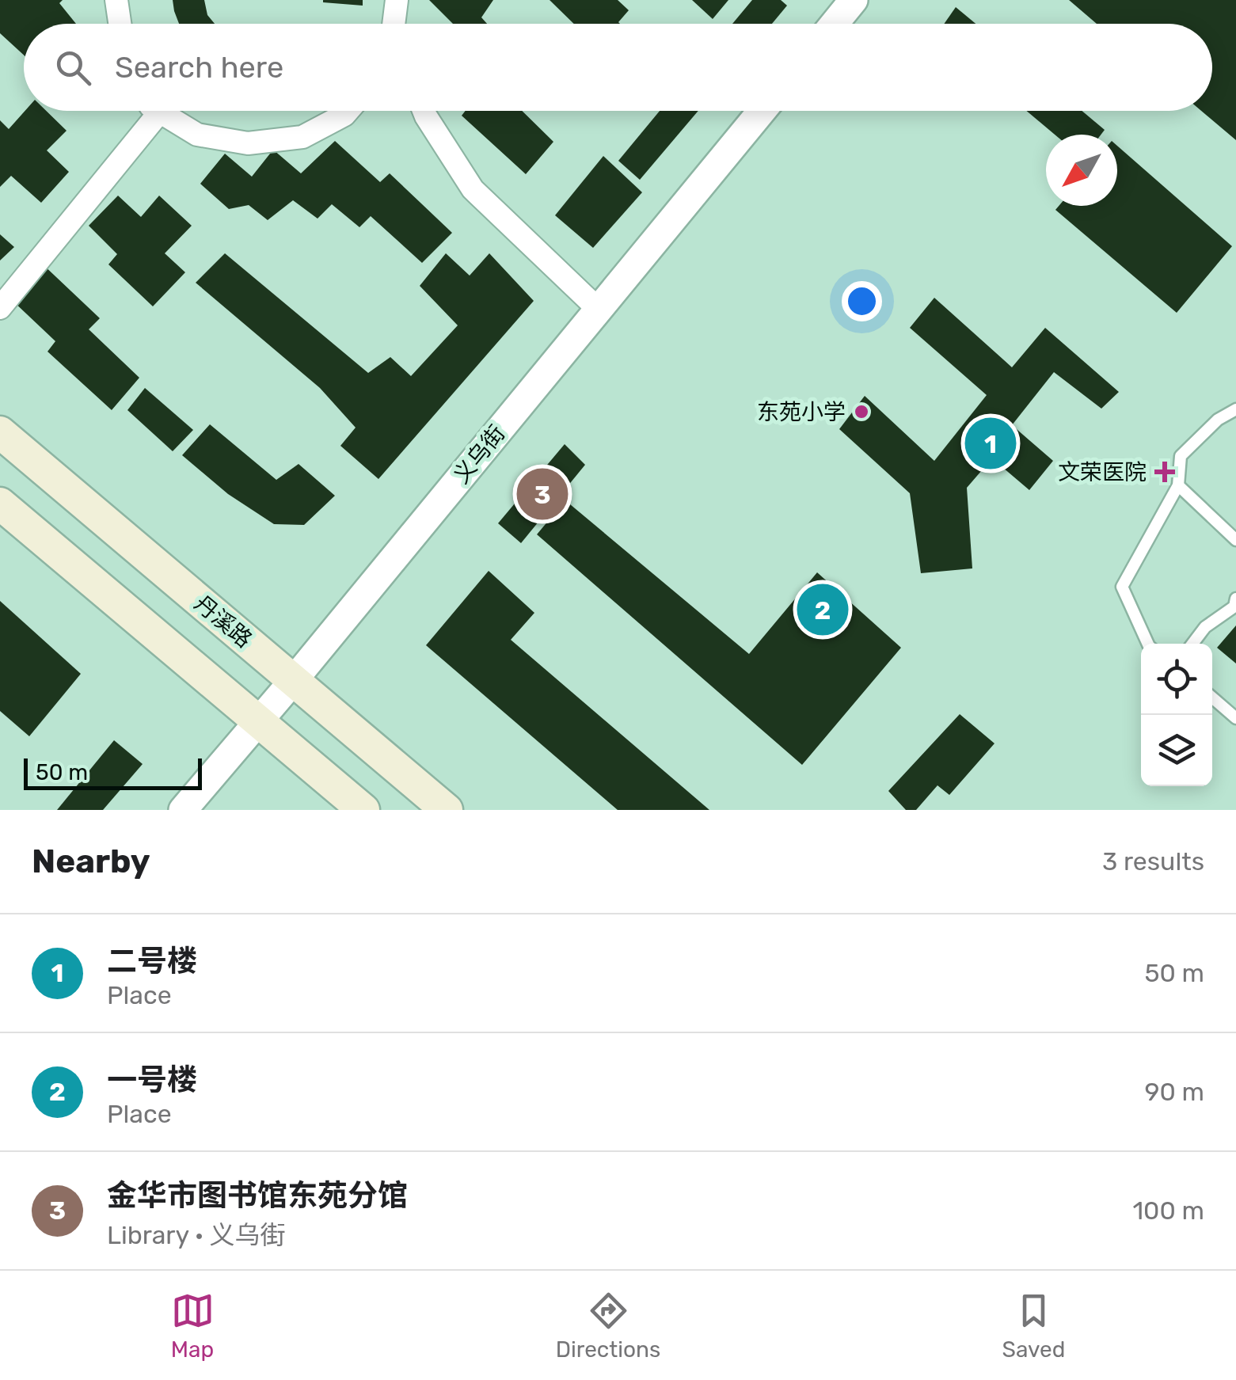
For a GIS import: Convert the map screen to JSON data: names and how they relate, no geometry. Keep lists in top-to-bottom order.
{
  "streets": {
    "main road": ["丹溪路"],
    "street": ["义乌街"]
  },
  "crossings": [
    ["义乌街", "丹溪路"]
  ],
  "places": {
    "other": ["东苑小学"],
    "health": ["文荣医院"]
  },
  "scale_bar": "50 m",
  "north": "bottom left",
  "page": {
    "search": "Search here",
    "pins": ["1", "3", "2"],
    "scale": "50 m",
    "heading": ["Nearby", "3 results"],
    "list": [
      {
        "mark": "1",
        "name": "二号楼",
        "note": "Place",
        "value": "50 m"
      },
      {
        "mark": "2",
        "name": "一号楼",
        "note": "Place",
        "value": "90 m"
      },
      {
        "mark": "3",
        "name": "金华市图书馆东苑分馆",
        "note": "Library · 义乌街",
        "value": "100 m"
      }
    ],
    "nav": ["Map", "Directions", "Saved"]
  }
}
